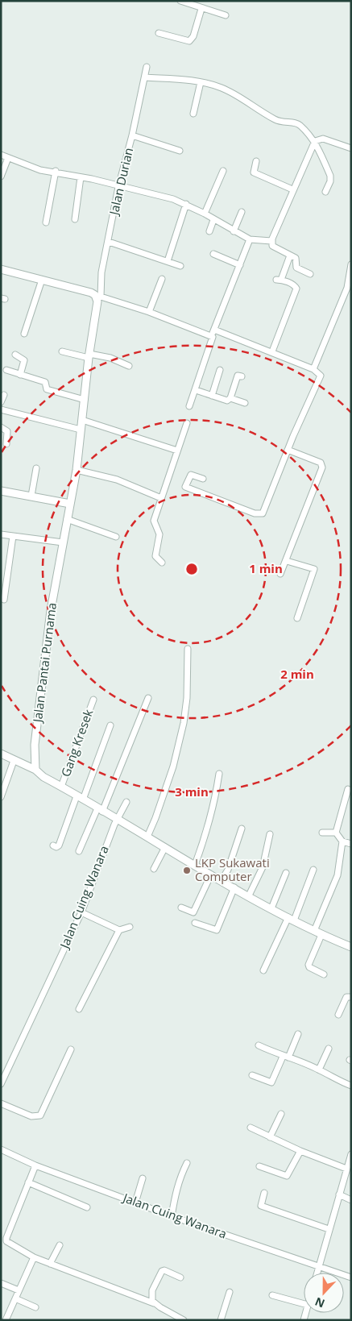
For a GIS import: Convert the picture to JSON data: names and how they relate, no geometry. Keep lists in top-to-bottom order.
{
  "streets": {
    "street": [
      "Jalan Durian",
      "Jalan Pantai Purnama",
      "Gang Kresek",
      "Jalan Cuing Wanara"
    ]
  },
  "crossings": [
    ["Jalan Durian", "Jalan Pantai Purnama"]
  ],
  "places": ["LKP Sukawati Computer"],
  "north": "bottom",
  "rings": ["1 min", "2 min", "3 min"]
}
